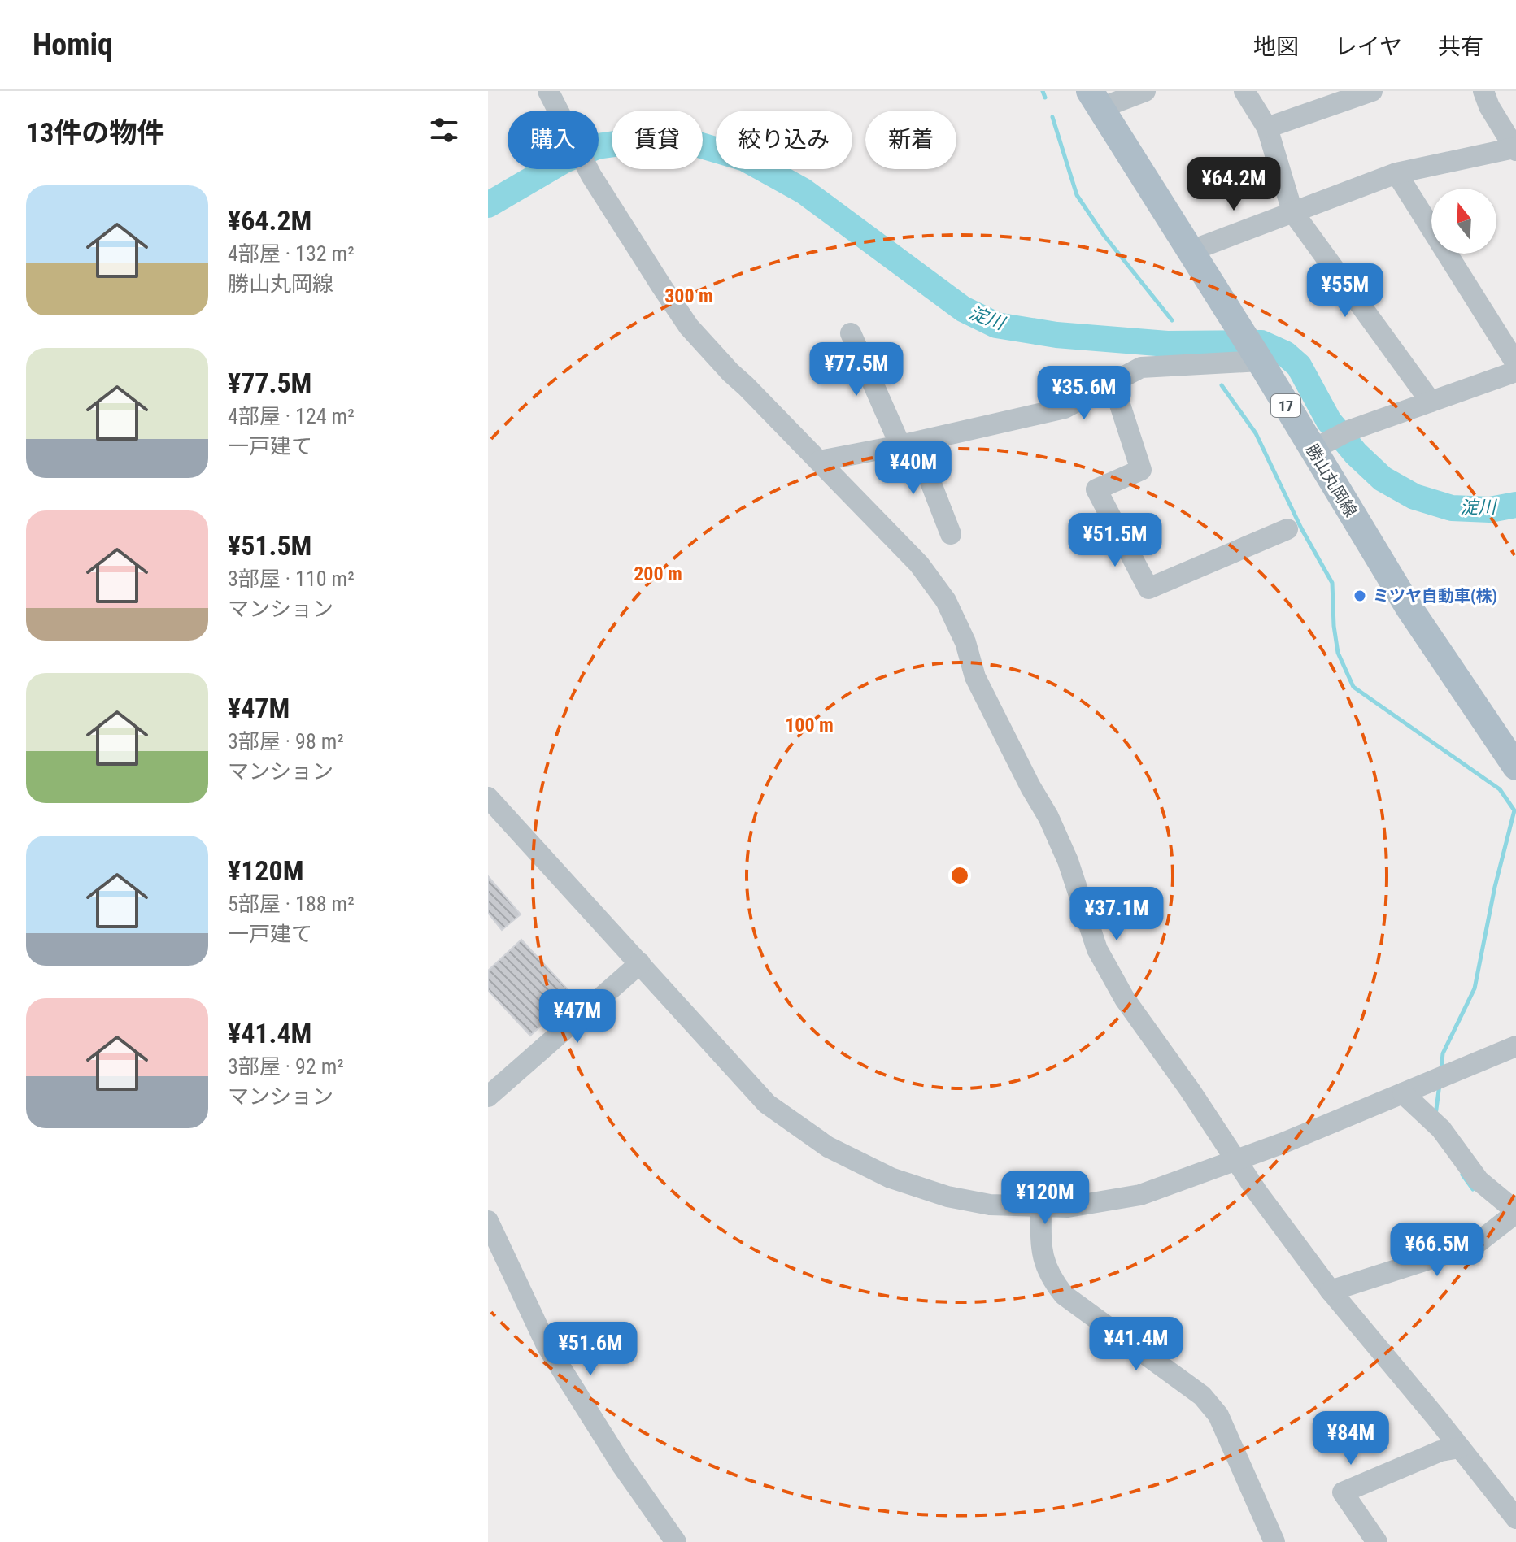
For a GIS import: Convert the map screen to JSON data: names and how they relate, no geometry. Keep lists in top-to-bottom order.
{
  "streets": {
    "main road": ["17", "勝山丸岡線"]
  },
  "water": ["淀川"],
  "places": ["ミツヤ自動車(株)"],
  "north": "top",
  "page": {
    "header": "Homiq",
    "nav": ["地図", "レイヤ", "共有"],
    "heading": "13件の物件",
    "chip": [
      "購入",
      "賃貸",
      "絞り込み",
      "新着"
    ],
    "price": [
      "¥64.2M",
      "¥55M",
      "¥77.5M",
      "¥35.6M",
      "¥40M",
      "¥51.5M",
      "¥37.1M",
      "¥47M",
      "¥120M",
      "¥66.5M",
      "¥41.4M",
      "¥51.6M",
      "¥84M"
    ],
    "list": [
      {
        "name": "¥64.2M",
        "note": "4部屋 · 132 m² · 勝山丸岡線"
      },
      {
        "name": "¥77.5M",
        "note": "4部屋 · 124 m² · 一戸建て"
      },
      {
        "name": "¥51.5M",
        "note": "3部屋 · 110 m² · マンション"
      },
      {
        "name": "¥47M",
        "note": "3部屋 · 98 m² · マンション"
      },
      {
        "name": "¥120M",
        "note": "5部屋 · 188 m² · 一戸建て"
      },
      {
        "name": "¥41.4M",
        "note": "3部屋 · 92 m² · マンション"
      }
    ]
  },
  "rings": ["300 m", "200 m", "100 m"]
}
